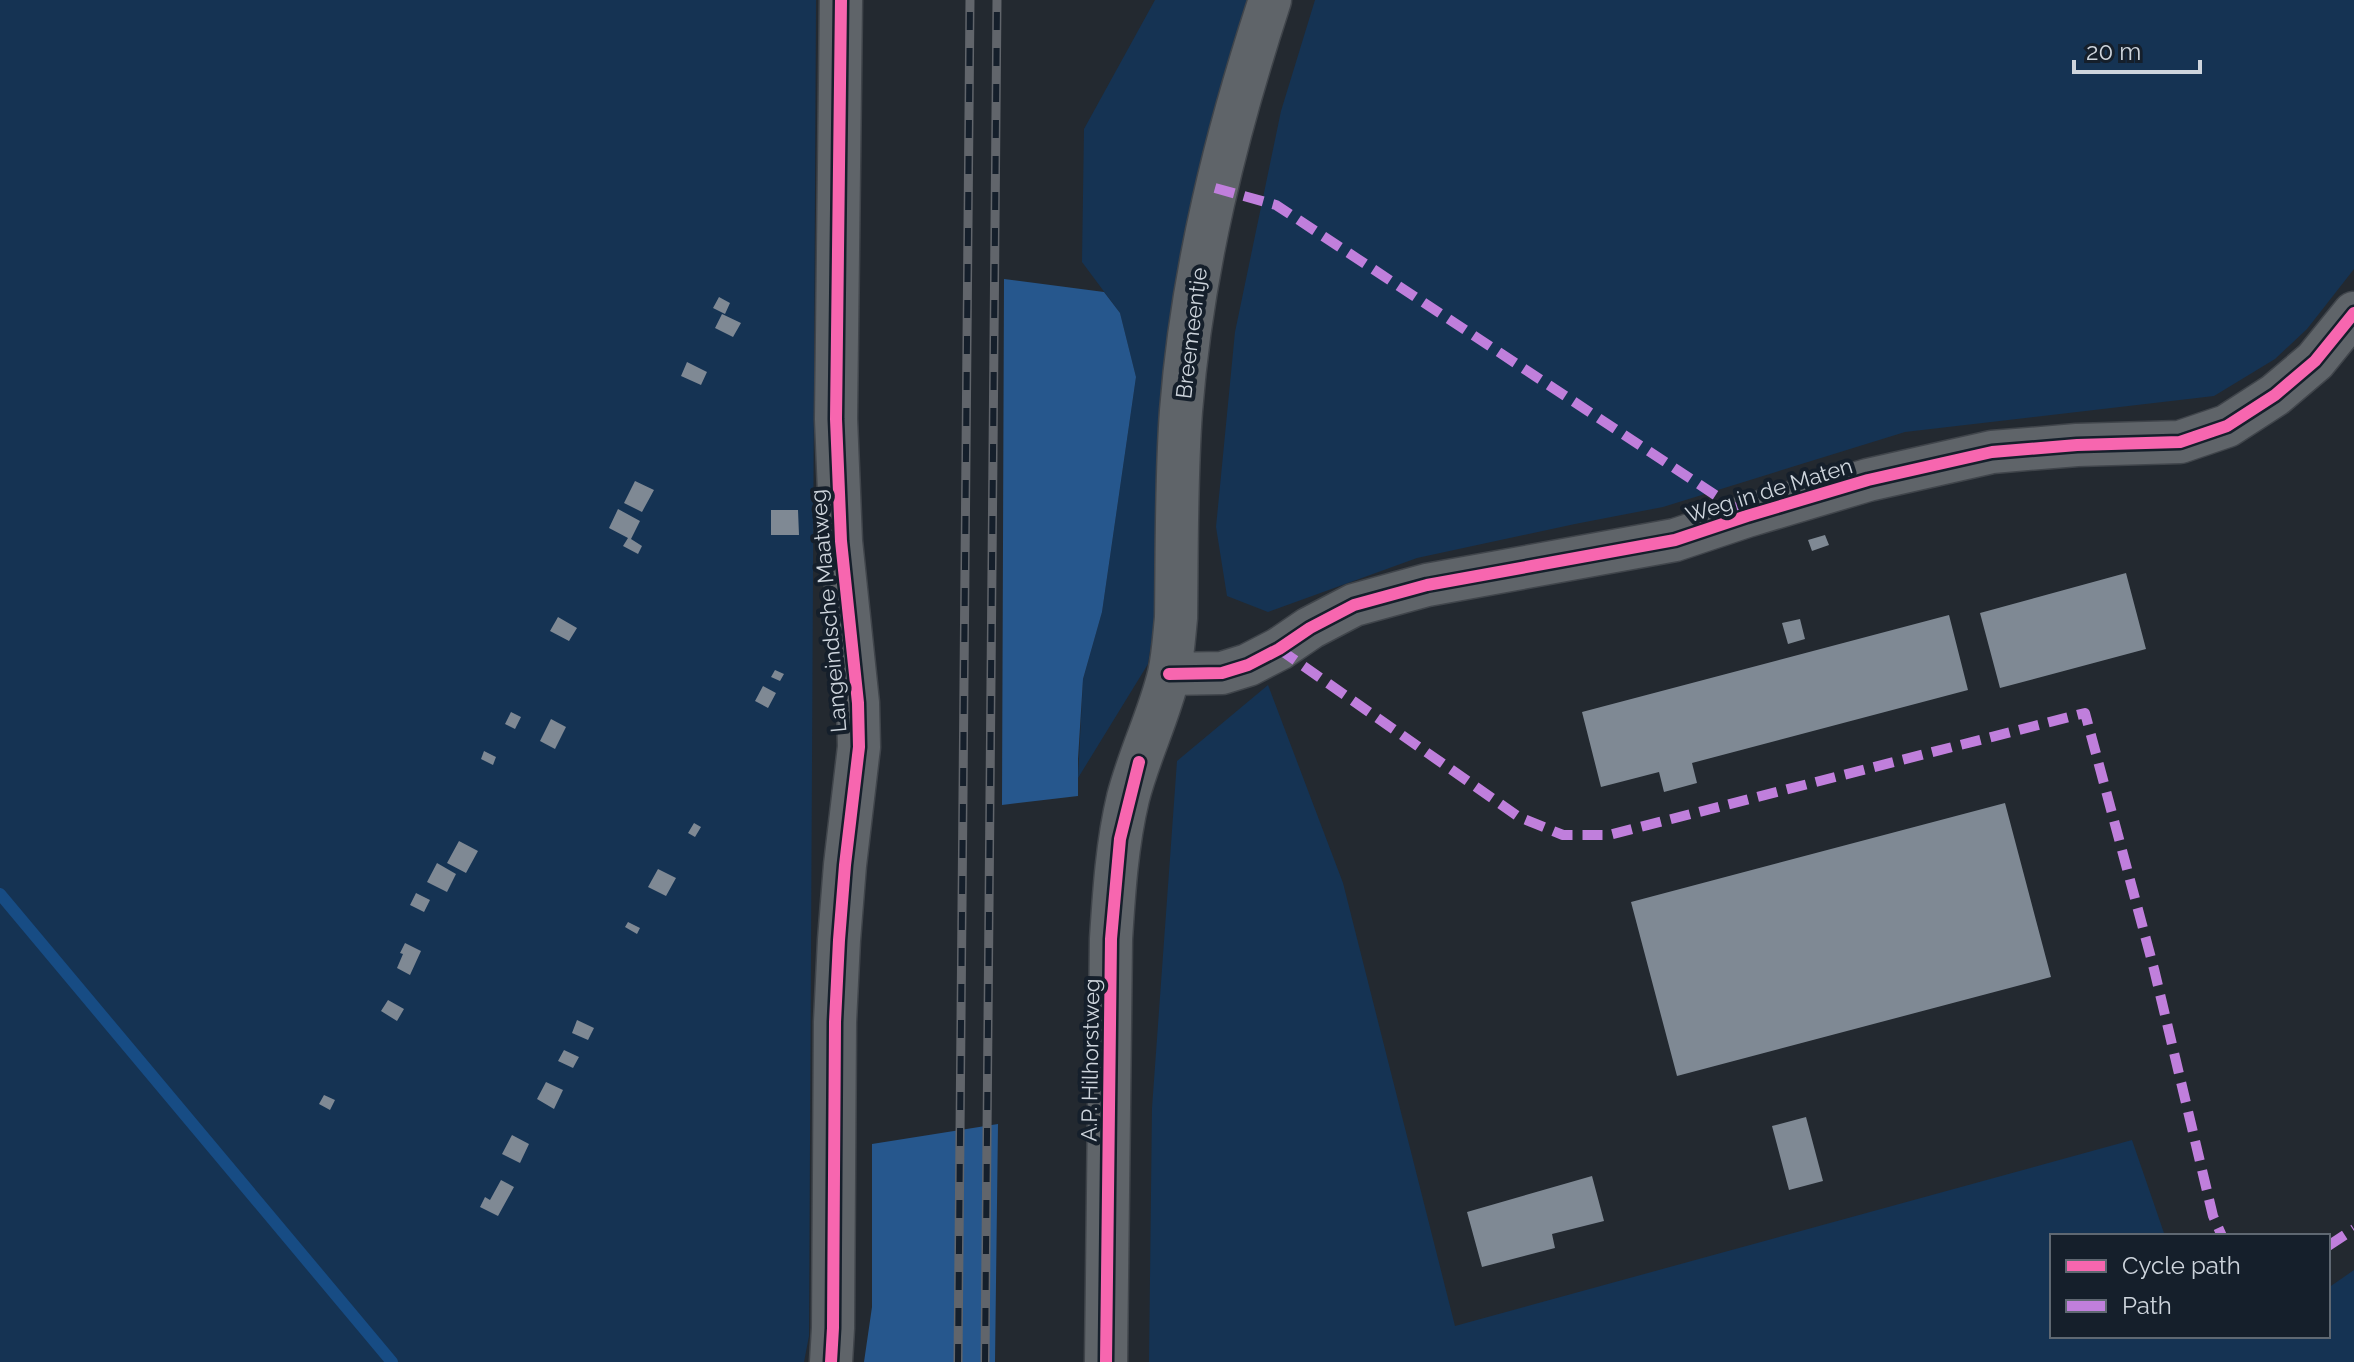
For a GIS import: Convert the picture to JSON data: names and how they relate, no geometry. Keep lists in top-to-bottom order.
{
  "streets": {
    "street": [
      "Breemeentje",
      "Weg in de Maten",
      "Langeindsche Maatweg",
      "A.P. Hilhorstweg"
    ]
  },
  "crossings": [
    ["Breemeentje", "Weg in de Maten"],
    ["Breemeentje", "A.P. Hilhorstweg"],
    ["Weg in de Maten", "A.P. Hilhorstweg"]
  ],
  "legend": ["Cycle path", "Path"],
  "scale_bar": "20 m"
}
